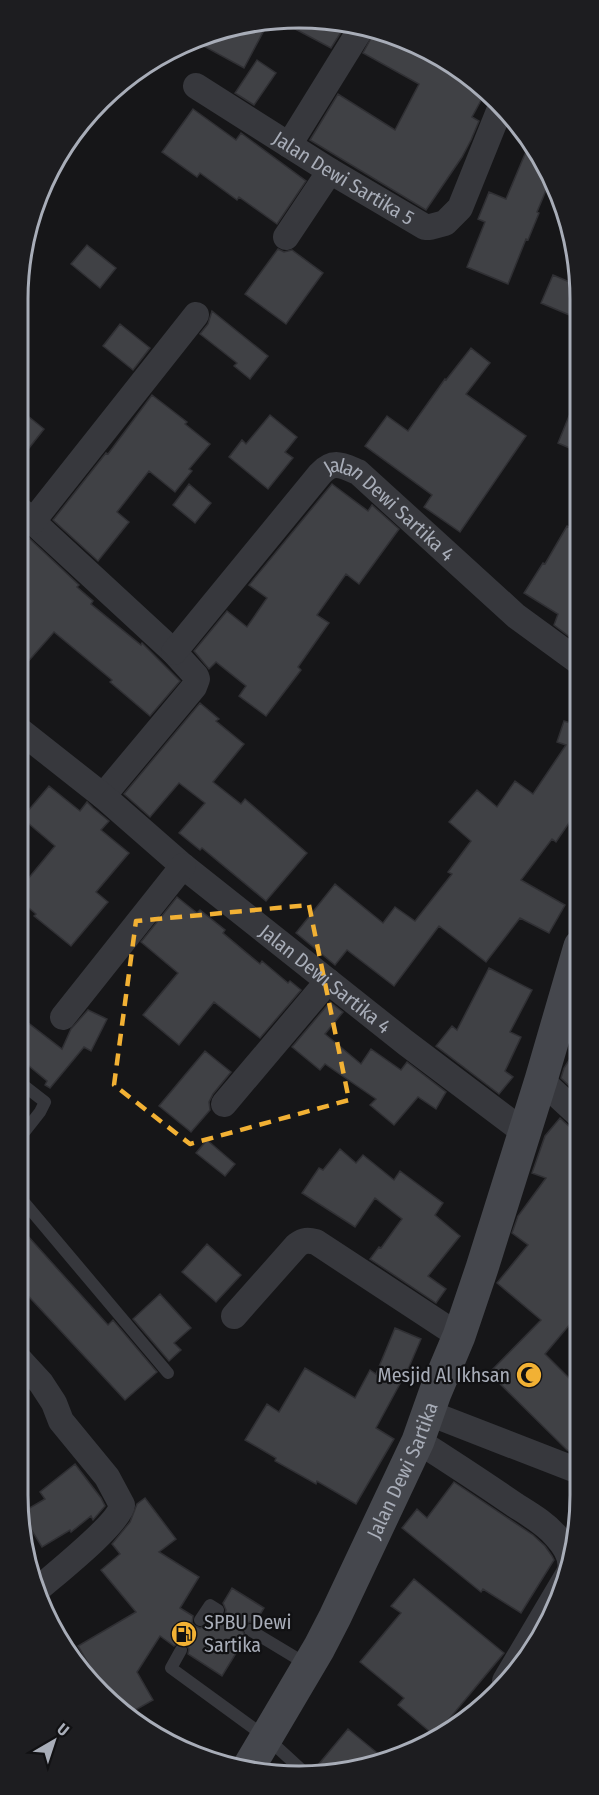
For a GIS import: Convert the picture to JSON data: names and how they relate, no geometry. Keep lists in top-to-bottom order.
{
  "streets": {
    "main road": ["Jalan Dewi Sartika"],
    "street": ["Jalan Dewi Sartika 5", "Jalan Dewi Sartika 4"]
  },
  "crossings": [
    ["Jalan Dewi Sartika 4", "Jalan Dewi Sartika"]
  ],
  "places": {
    "mosque": ["Mesjid Al Ikhsan"],
    "fuel station": ["SPBU Dewi Sartika"]
  },
  "north": "top right"
}
